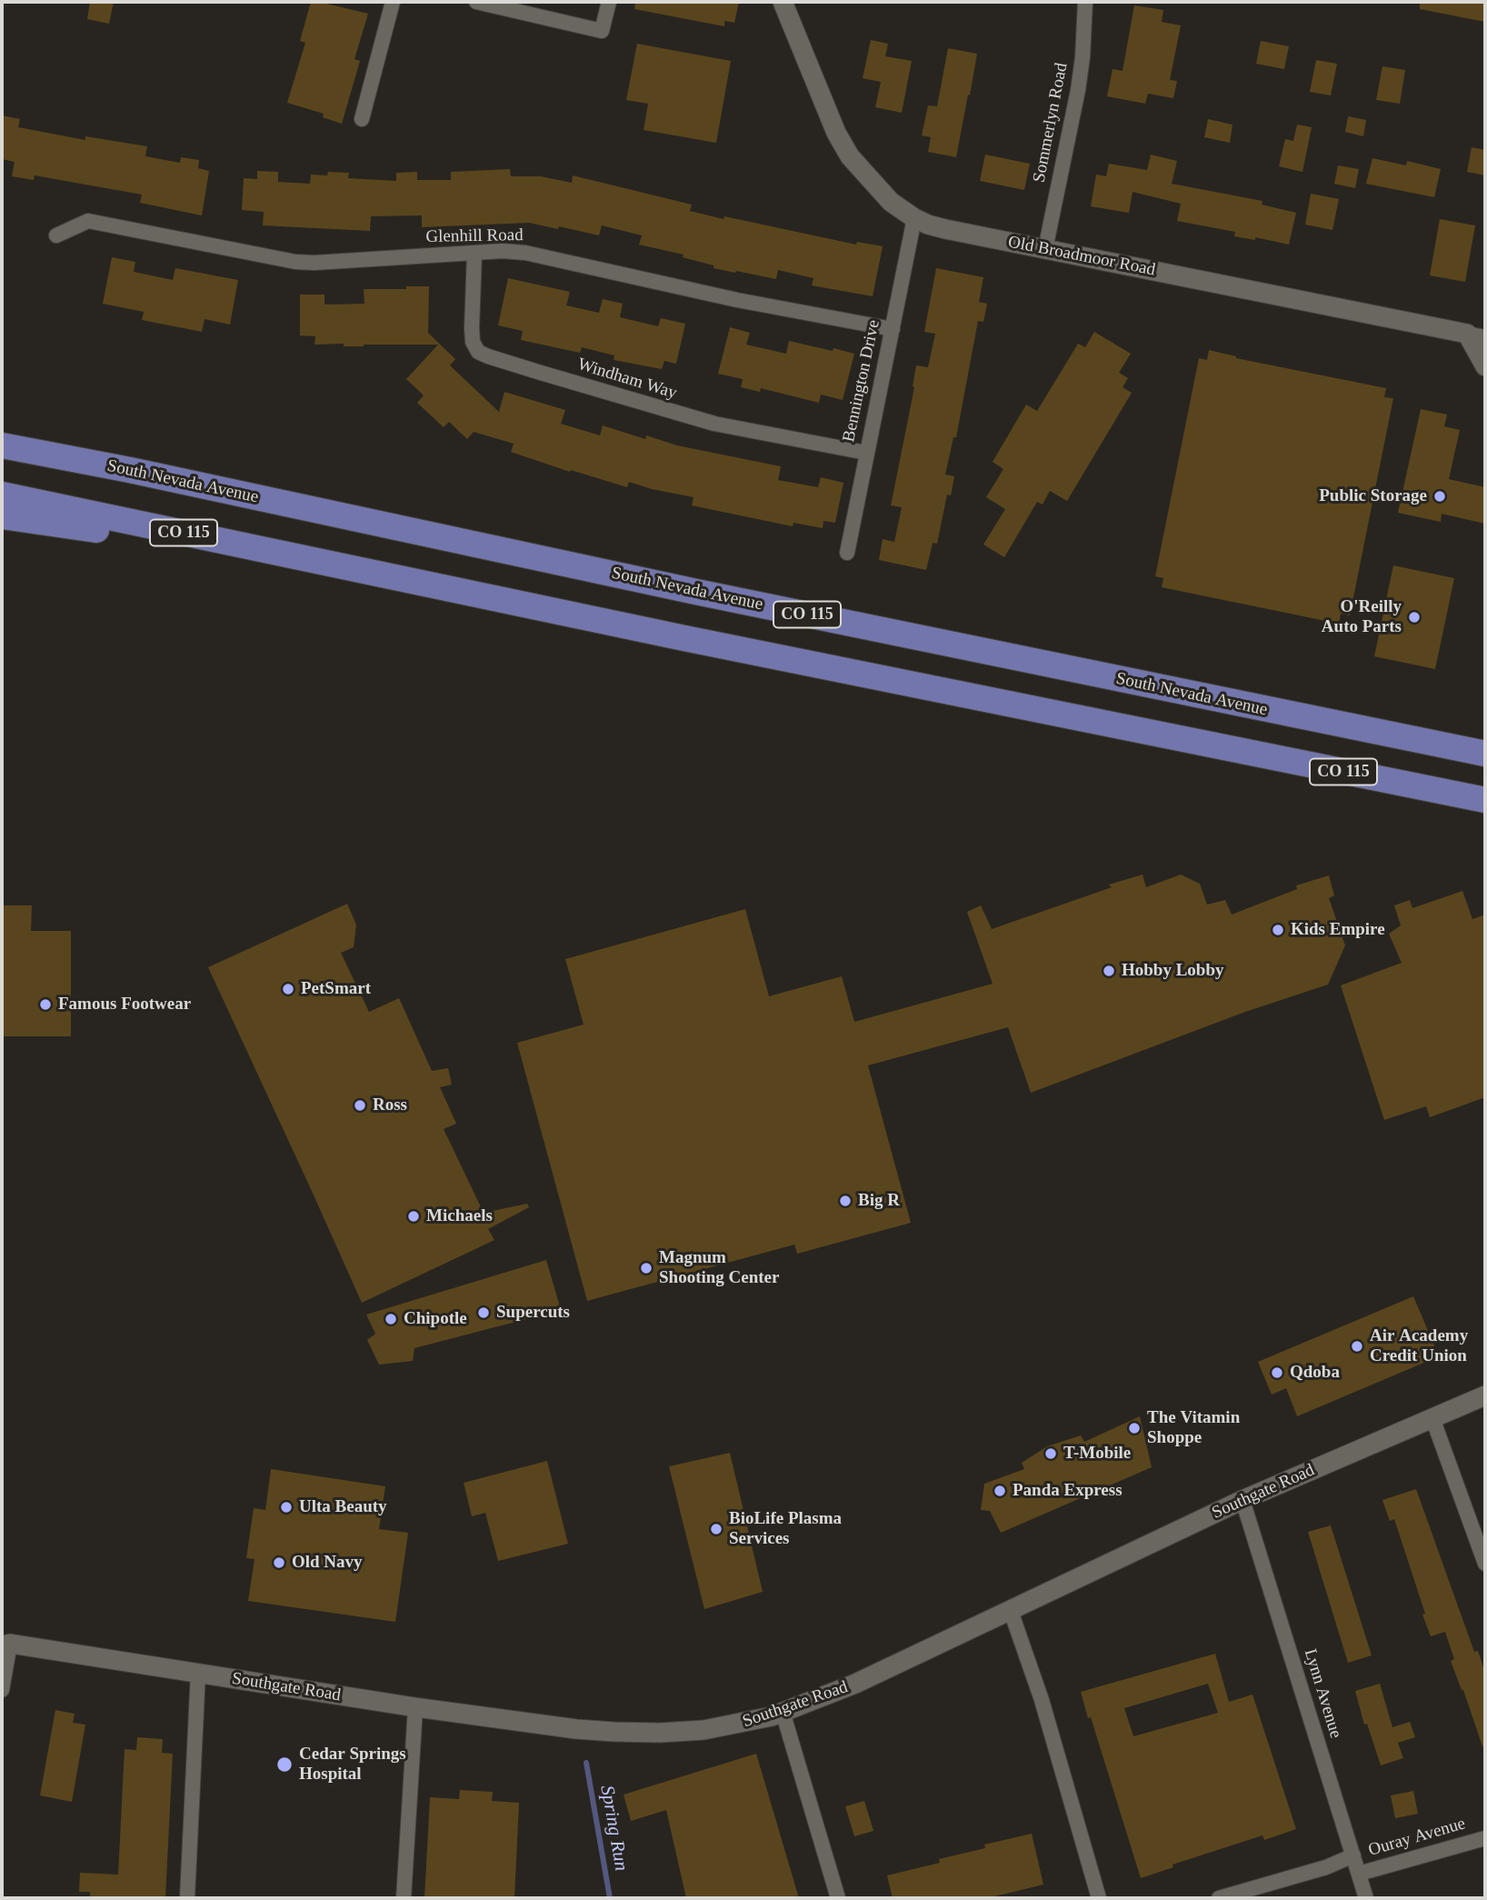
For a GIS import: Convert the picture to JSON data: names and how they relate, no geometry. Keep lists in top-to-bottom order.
{
  "streets": {
    "highway": ["South Nevada Avenue", "CO 115"],
    "street": [
      "Sommerlyn Road",
      "Glenhill Road",
      "Old Broadmoor Road",
      "Windham Way",
      "Bennington Drive",
      "Southgate Road",
      "Lynn Avenue",
      "Ouray Avenue"
    ]
  },
  "crossings": [
    ["Sommerlyn Road", "Old Broadmoor Road"],
    ["Glenhill Road", "Windham Way"],
    ["Glenhill Road", "Bennington Drive"],
    ["Old Broadmoor Road", "Bennington Drive"],
    ["Windham Way", "Bennington Drive"],
    ["Southgate Road", "Lynn Avenue"],
    ["Lynn Avenue", "Ouray Avenue"]
  ],
  "water": ["Spring Run"],
  "places": [
    "Public Storage",
    "O'Reilly Auto Parts",
    "Kids Empire",
    "Hobby Lobby",
    "PetSmart",
    "Famous Footwear",
    "Ross",
    "Big R",
    "Michaels",
    "Magnum Shooting Center",
    "Supercuts",
    "Chipotle",
    "Air Academy Credit Union",
    "Qdoba",
    "The Vitamin Shoppe",
    "T-Mobile",
    "Panda Express",
    "Ulta Beauty",
    "BioLife Plasma Services",
    "Old Navy",
    "Cedar Springs Hospital"
  ]
}
